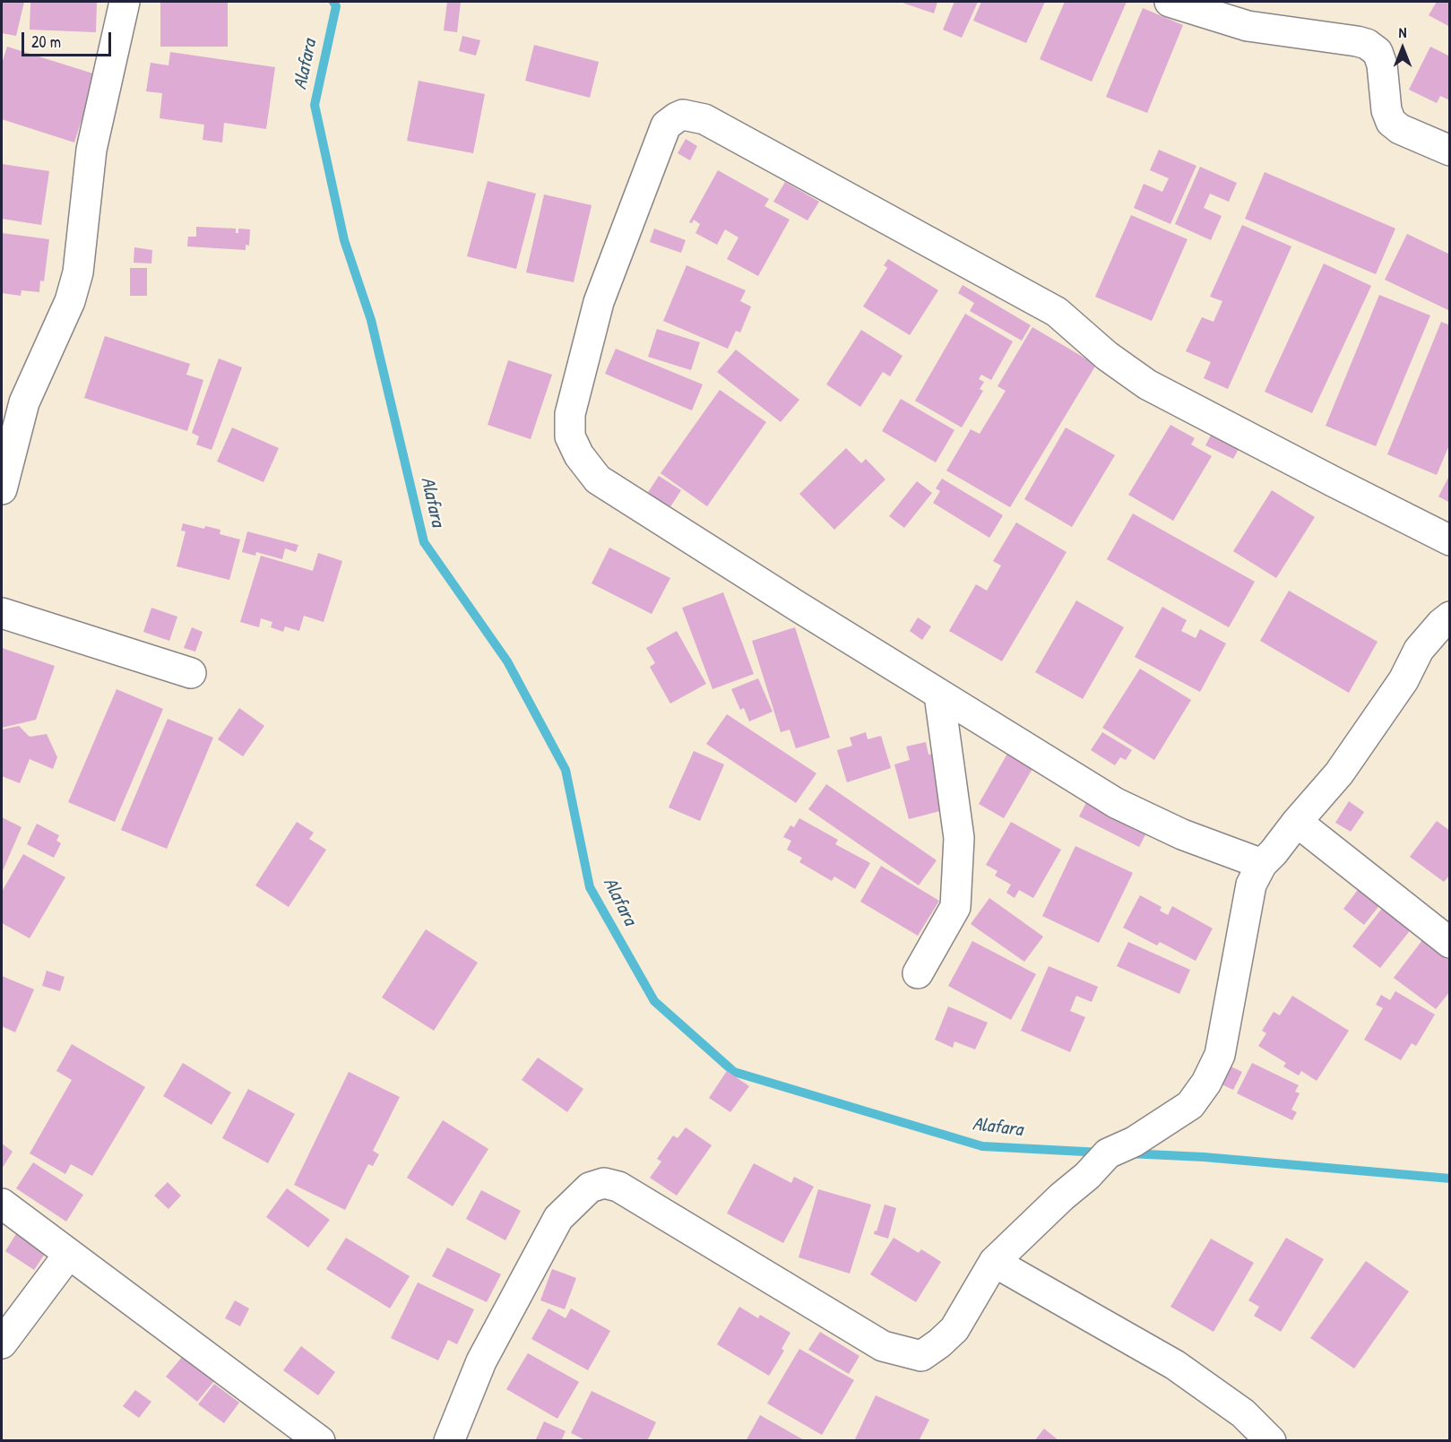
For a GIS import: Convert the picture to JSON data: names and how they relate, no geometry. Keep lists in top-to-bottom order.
{
  "water": ["Alafara"],
  "scale_bar": "20 m",
  "north": "top"
}
